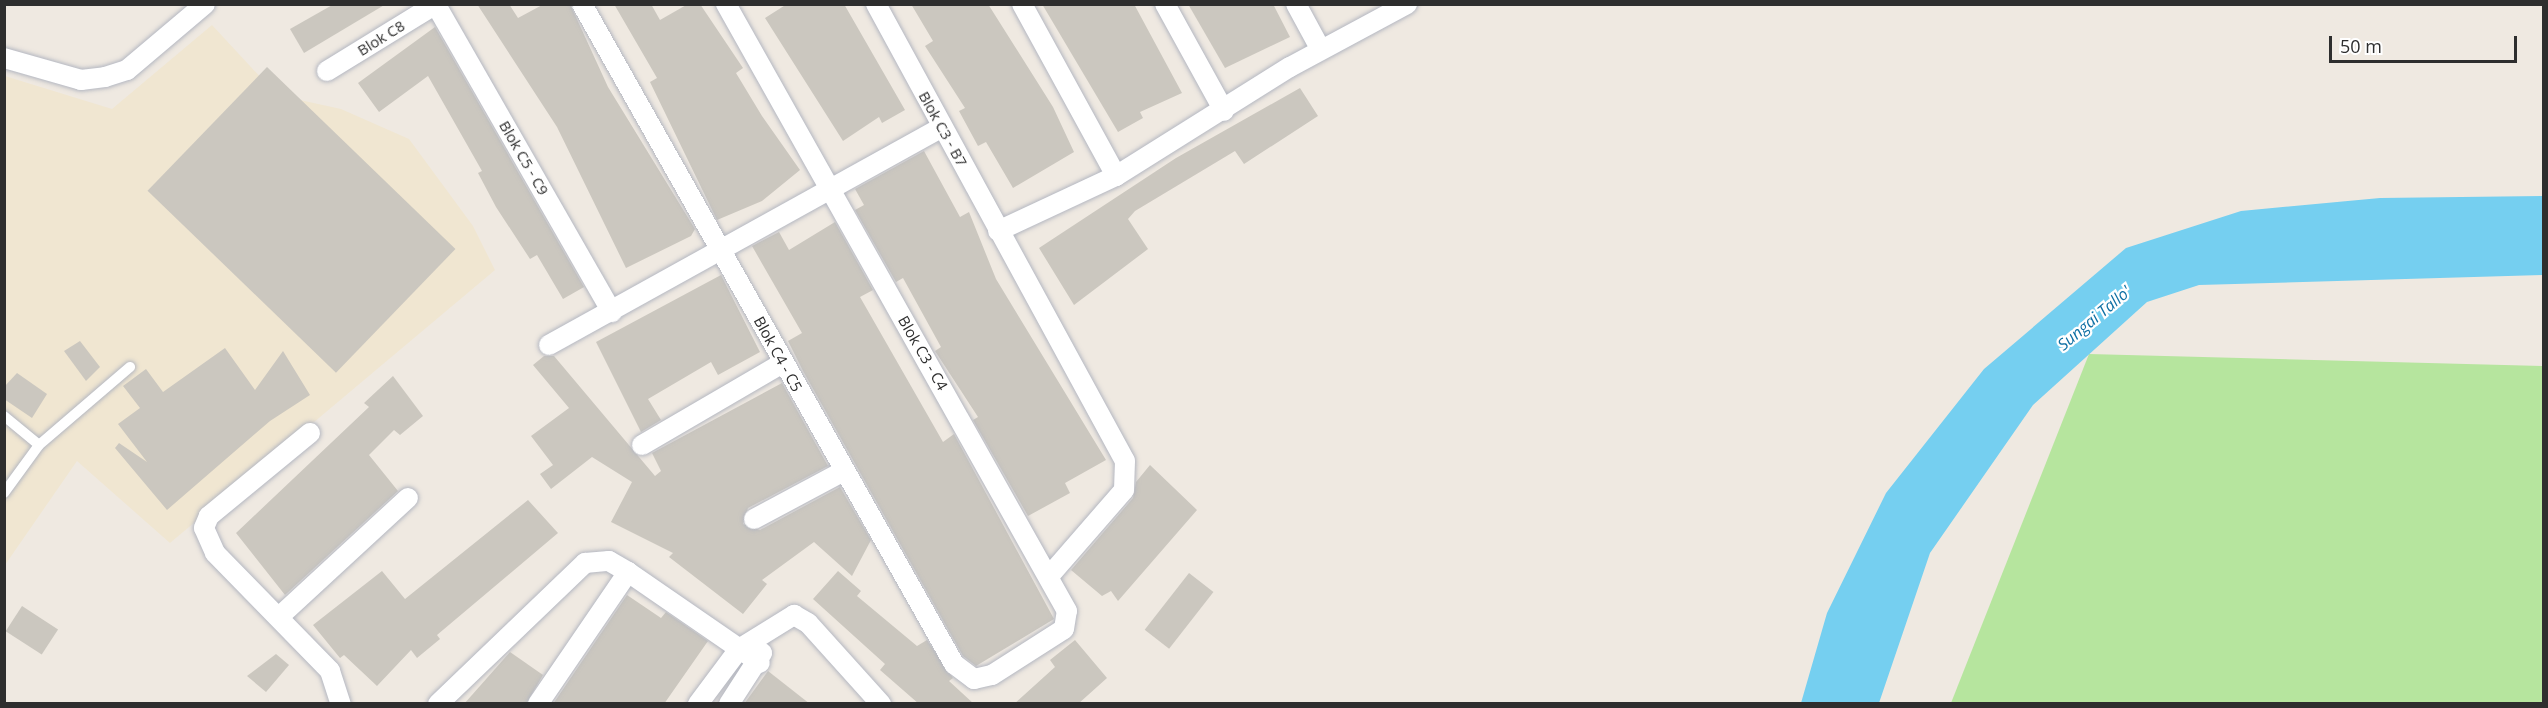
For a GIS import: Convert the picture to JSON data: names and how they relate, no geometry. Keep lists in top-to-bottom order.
{
  "streets": {
    "street": [
      "Blok C8",
      "Blok C3 - B7",
      "Blok C5 - C9",
      "Blok C3 - C4",
      "Blok C4 - C5"
    ]
  },
  "crossings": [
    ["Blok C8", "Blok C5 - C9"],
    ["Blok C3 - B7", "Blok C3 - C4"],
    ["Blok C3 - C4", "Blok C4 - C5"]
  ],
  "water": ["Sungai Tallo'"],
  "scale_bar": "50 m"
}
